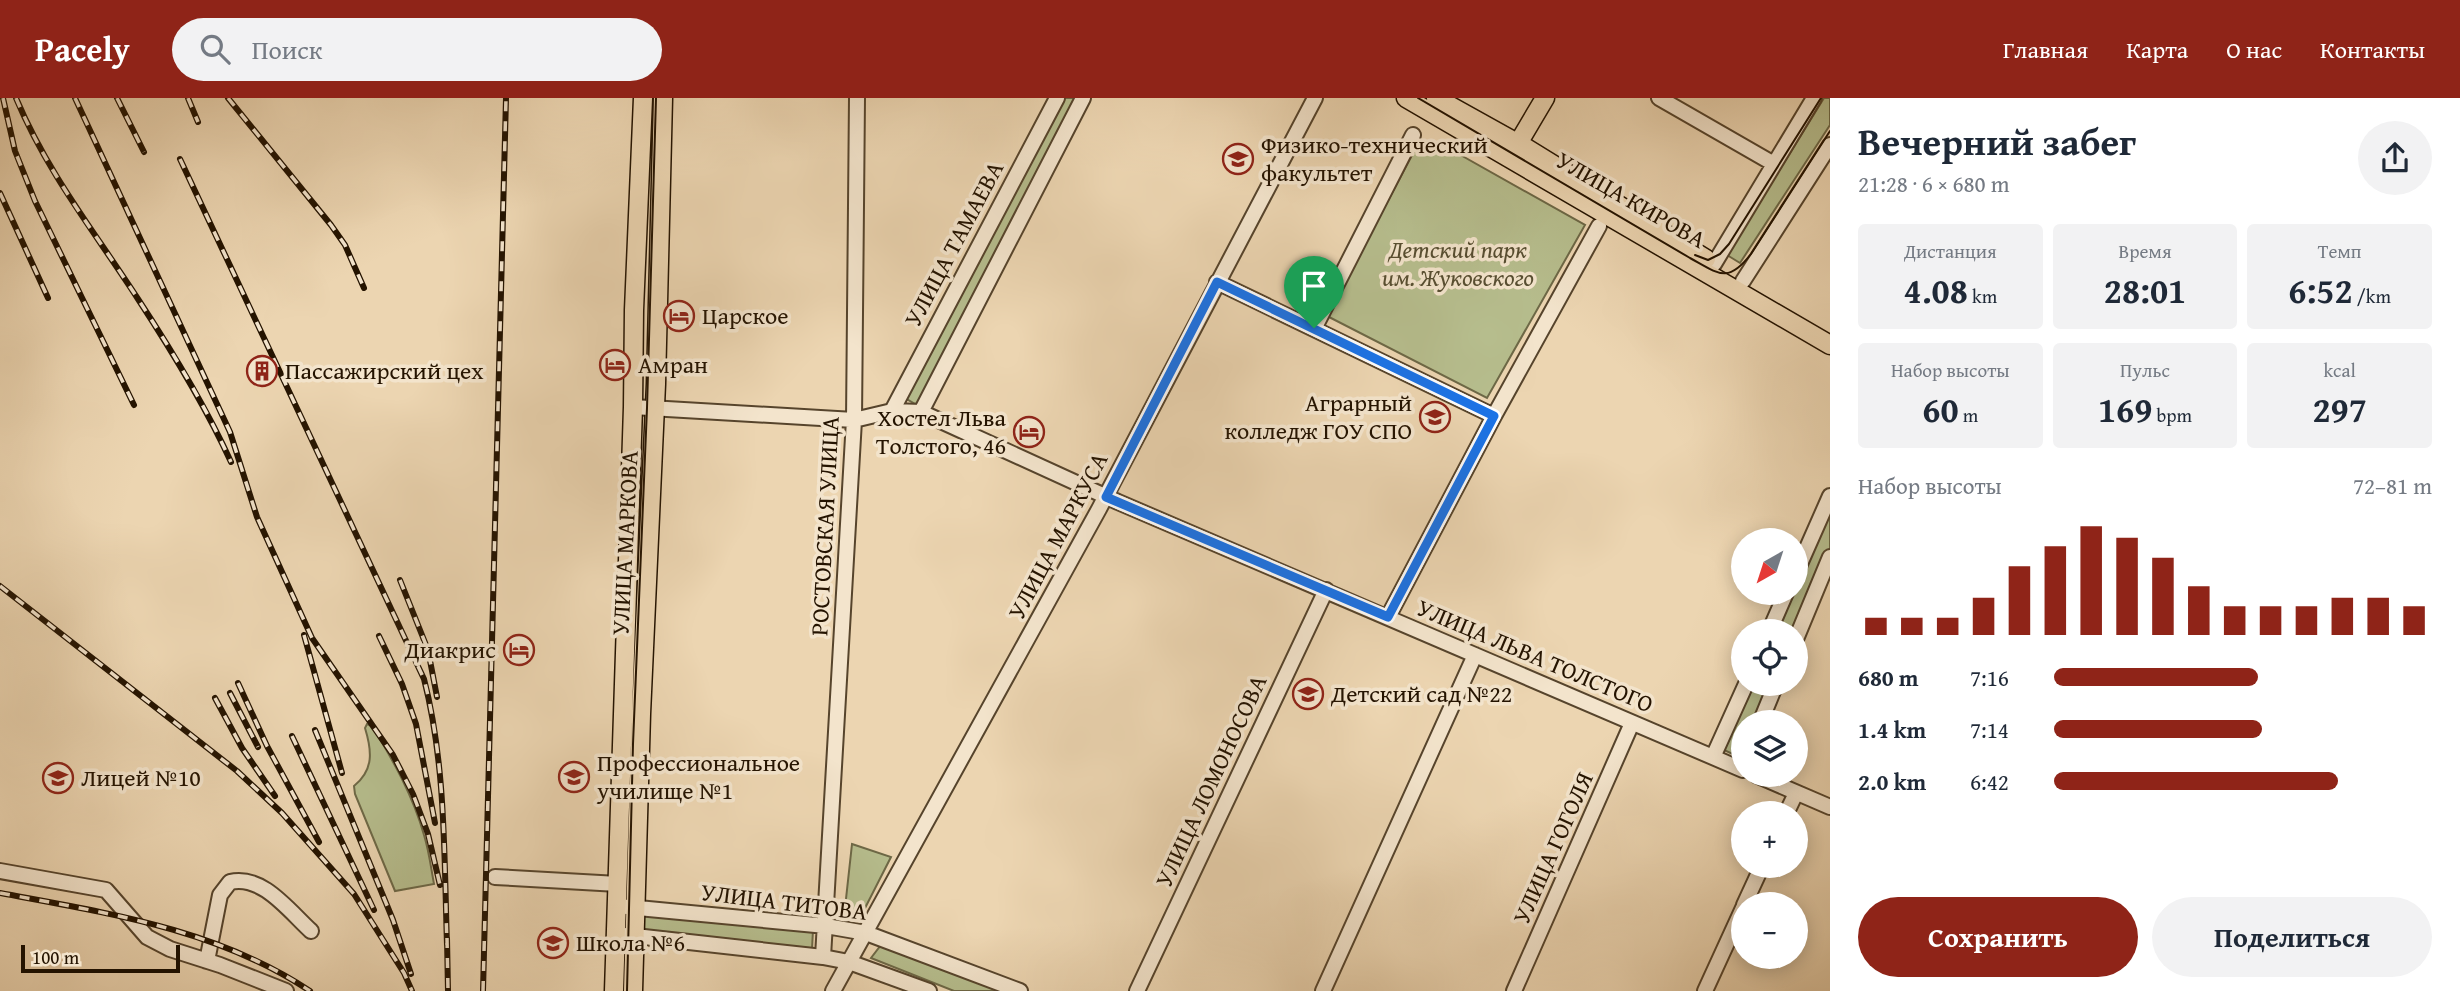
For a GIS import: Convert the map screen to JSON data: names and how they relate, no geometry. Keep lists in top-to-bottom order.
{
  "streets": {
    "main road": ["УЛИЦА КИРОВА", "УЛИЦА МАРКОВА"],
    "street": [
      "УЛИЦА ТАМАЕВА",
      "РОСТОВСКАЯ УЛИЦА",
      "УЛИЦА МАРКУСА",
      "УЛИЦА ЛЬВА ТОЛСТОГО",
      "УЛИЦА ЛОМОНОСОВА",
      "УЛИЦА ГОГОЛЯ",
      "УЛИЦА ТИТОВА"
    ]
  },
  "crossings": [
    ["УЛИЦА ТАМАЕВА", "УЛИЦА ЛЬВА ТОЛСТОГО"],
    ["РОСТОВСКАЯ УЛИЦА", "УЛИЦА ЛЬВА ТОЛСТОГО"],
    ["РОСТОВСКАЯ УЛИЦА", "УЛИЦА ТИТОВА"],
    ["УЛИЦА МАРКУСА", "УЛИЦА ЛЬВА ТОЛСТОГО"],
    ["УЛИЦА МАРКУСА", "УЛИЦА ТИТОВА"],
    ["УЛИЦА МАРКОВА", "УЛИЦА ЛЬВА ТОЛСТОГО"],
    ["УЛИЦА МАРКОВА", "УЛИЦА ТИТОВА"],
    ["УЛИЦА ЛЬВА ТОЛСТОГО", "УЛИЦА ЛОМОНОСОВА"],
    ["УЛИЦА ЛЬВА ТОЛСТОГО", "УЛИЦА ГОГОЛЯ"]
  ],
  "parks": ["Детский парк им. Жуковского"],
  "places": {
    "school or university": [
      "Физико-технический факультет",
      "Аграрный колледж ГОУ СПО",
      "Детский сад №22",
      "Профессиональное училище №1",
      "Лицей №10",
      "Школа №6"
    ],
    "hotel": [
      "Царское",
      "Амран",
      "Хостел Льва Толстого, 46",
      "Диакрис"
    ],
    "building": ["Пассажирский цех"]
  },
  "scale_bar": "100 m",
  "north": "bottom left",
  "page": {
    "header": "Pacely",
    "search": "Поиск",
    "nav": [
      "Главная",
      "Карта",
      "О нас",
      "Контакты"
    ],
    "heading": ["Вечерний забег", "21:28 · 6 × 680 m"],
    "stats": [
      ["Дистанция", "4.08 km"],
      ["Время", "28:01"],
      ["Темп", "6:52 /km"],
      ["Набор высоты", "60 m"],
      ["Пульс", "169 bpm"],
      ["kcal", "297"]
    ],
    "chart": ["Набор высоты", "72–81 m"],
    "map_buttons": ["+", "−"],
    "list": [
      {
        "name": "680 m",
        "note": "7:16"
      },
      {
        "name": "1.4 km",
        "note": "7:14"
      },
      {
        "name": "2.0 km",
        "note": "6:42"
      }
    ],
    "buttons": ["Сохранить", "Поделиться"],
    "scale": "100 m"
  }
}
